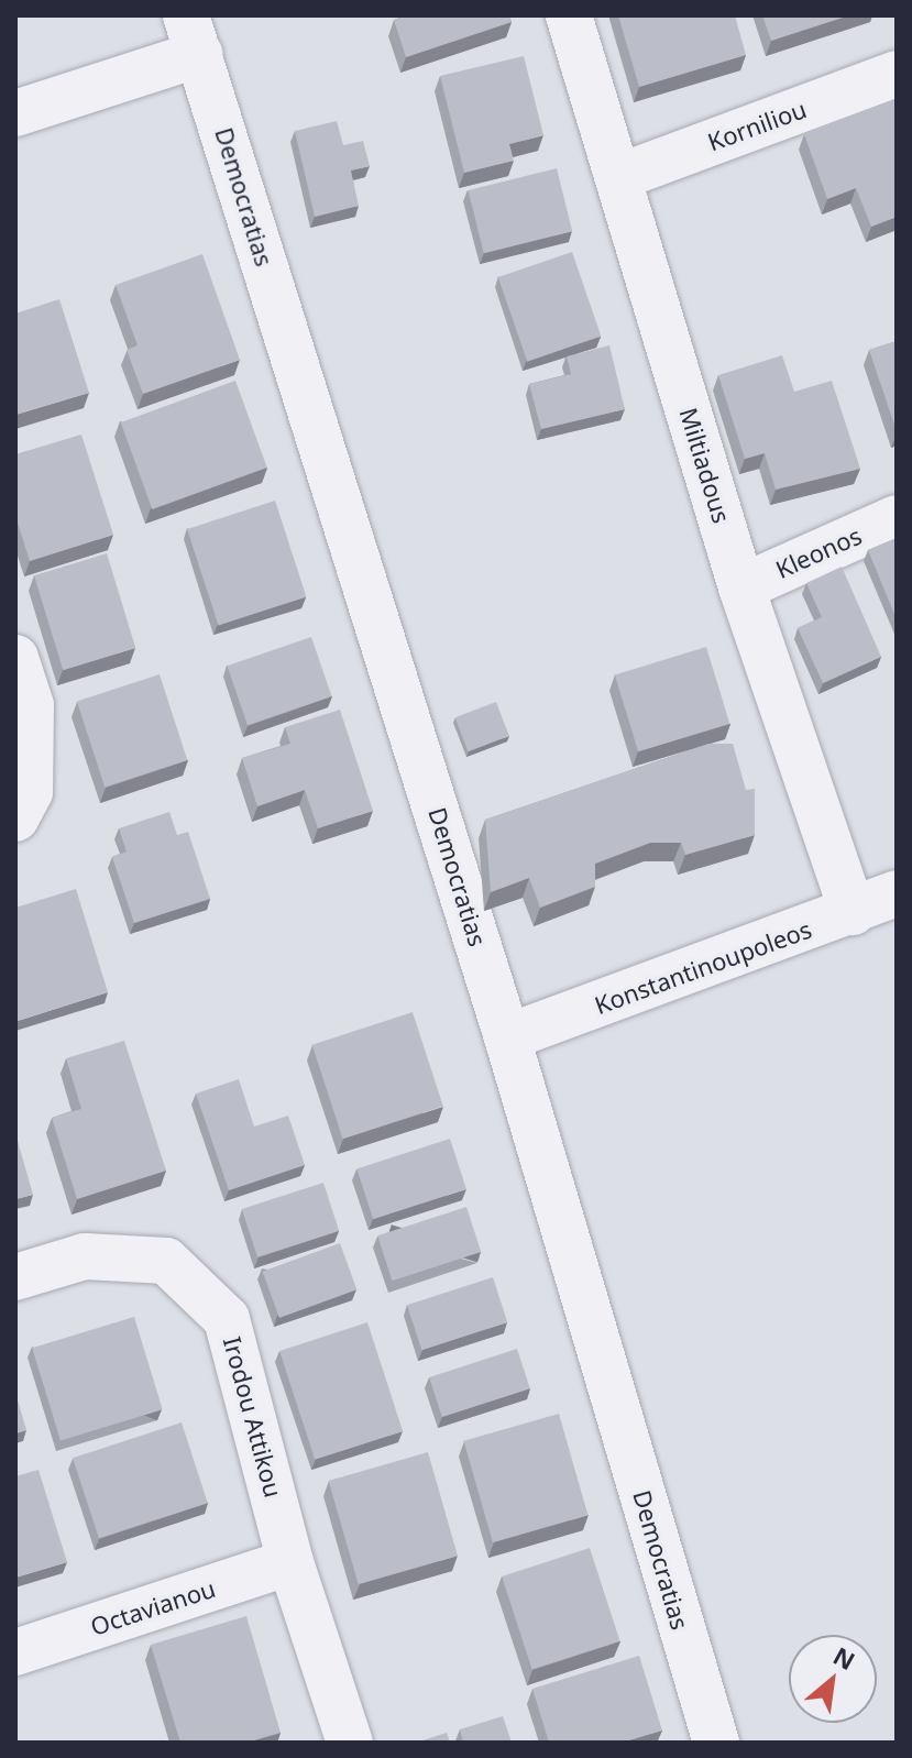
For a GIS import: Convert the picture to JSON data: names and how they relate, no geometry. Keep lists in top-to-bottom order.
{
  "streets": {
    "street": [
      "Korniliou",
      "Democratias",
      "Miltiadous",
      "Kleonos",
      "Konstantinoupoleos",
      "Irodou Attikou",
      "Octavianou"
    ]
  },
  "crossings": [
    ["Korniliou", "Miltiadous"],
    ["Democratias", "Konstantinoupoleos"],
    ["Miltiadous", "Kleonos"],
    ["Miltiadous", "Konstantinoupoleos"],
    ["Irodou Attikou", "Octavianou"]
  ],
  "north": "top right"
}
